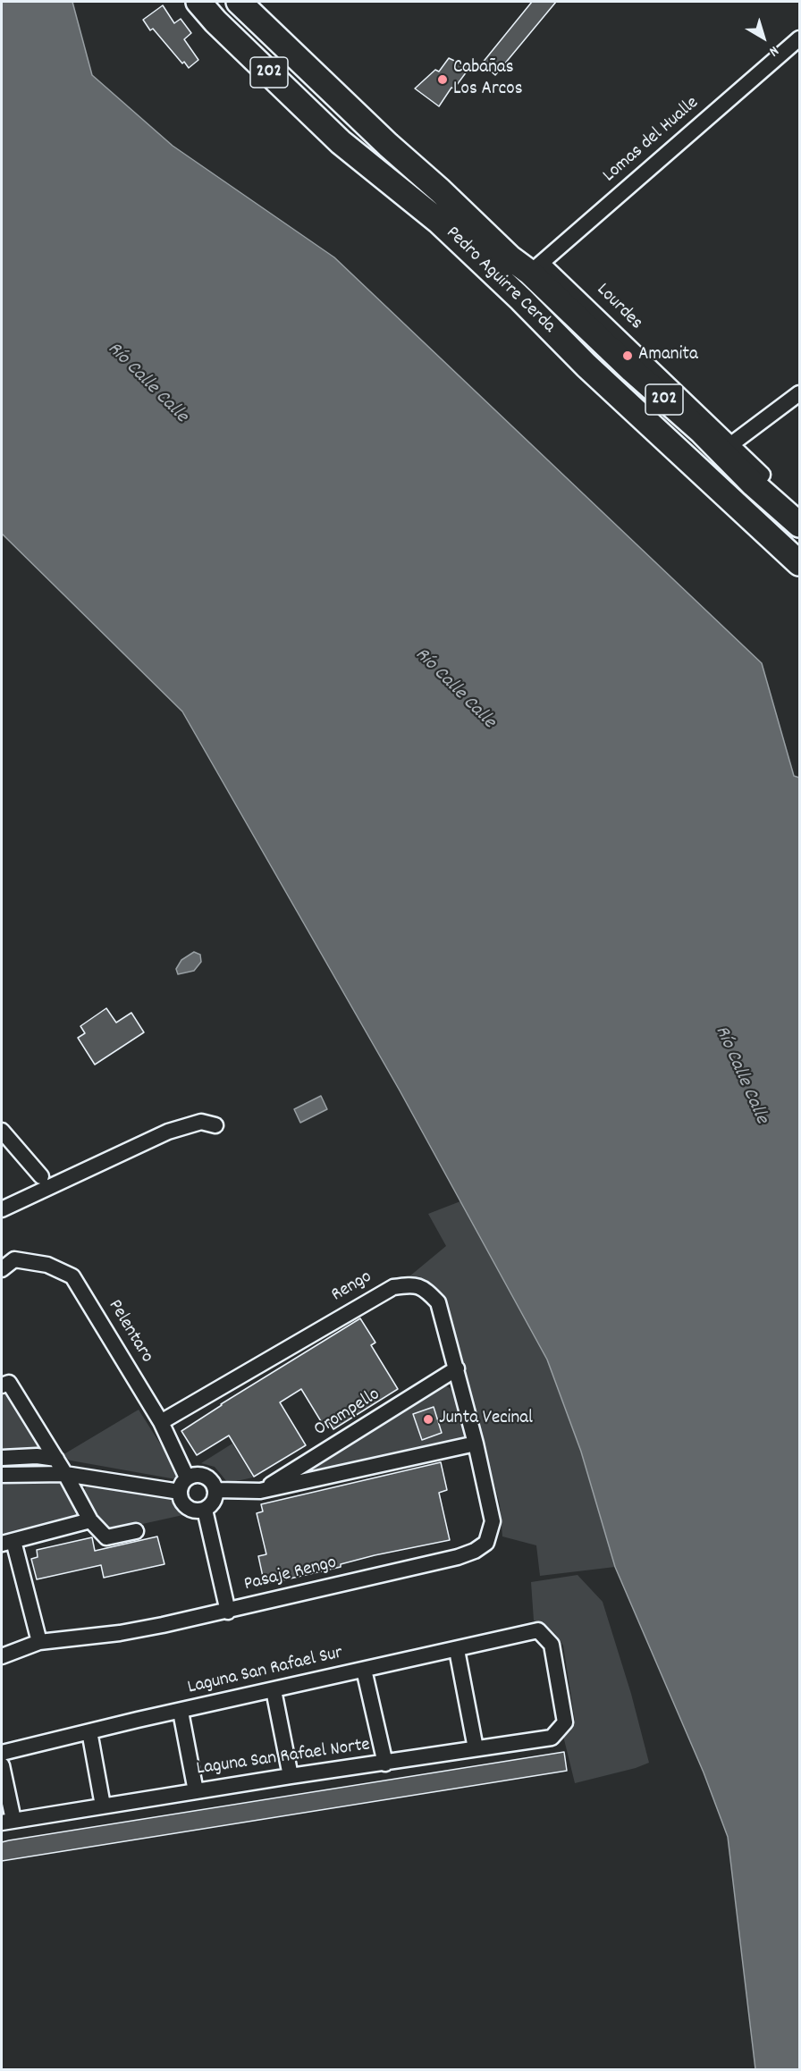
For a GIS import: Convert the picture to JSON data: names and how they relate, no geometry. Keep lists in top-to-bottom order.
{
  "streets": {
    "highway": ["202", "Pedro Aguirre Cerda"],
    "street": [
      "Lomas del Hualle",
      "Lourdes",
      "Rengo",
      "Pelentaro",
      "Orompello",
      "Pasaje Rengo",
      "Laguna San Rafael Sur",
      "Laguna San Rafael Norte"
    ]
  },
  "crossings": [
    ["Lomas del Hualle", "Pedro Aguirre Cerda"],
    ["Lomas del Hualle", "Lourdes"],
    ["Pedro Aguirre Cerda", "Lourdes"],
    ["Rengo", "Pelentaro"],
    ["Rengo", "Orompello"],
    ["Rengo", "Pasaje Rengo"],
    ["Laguna San Rafael Sur", "Laguna San Rafael Norte"]
  ],
  "water": ["Río Calle Calle"],
  "places": ["Cabañas Los Arcos", "Amanita", "Junta Vecinal"],
  "north": "bottom right"
}
